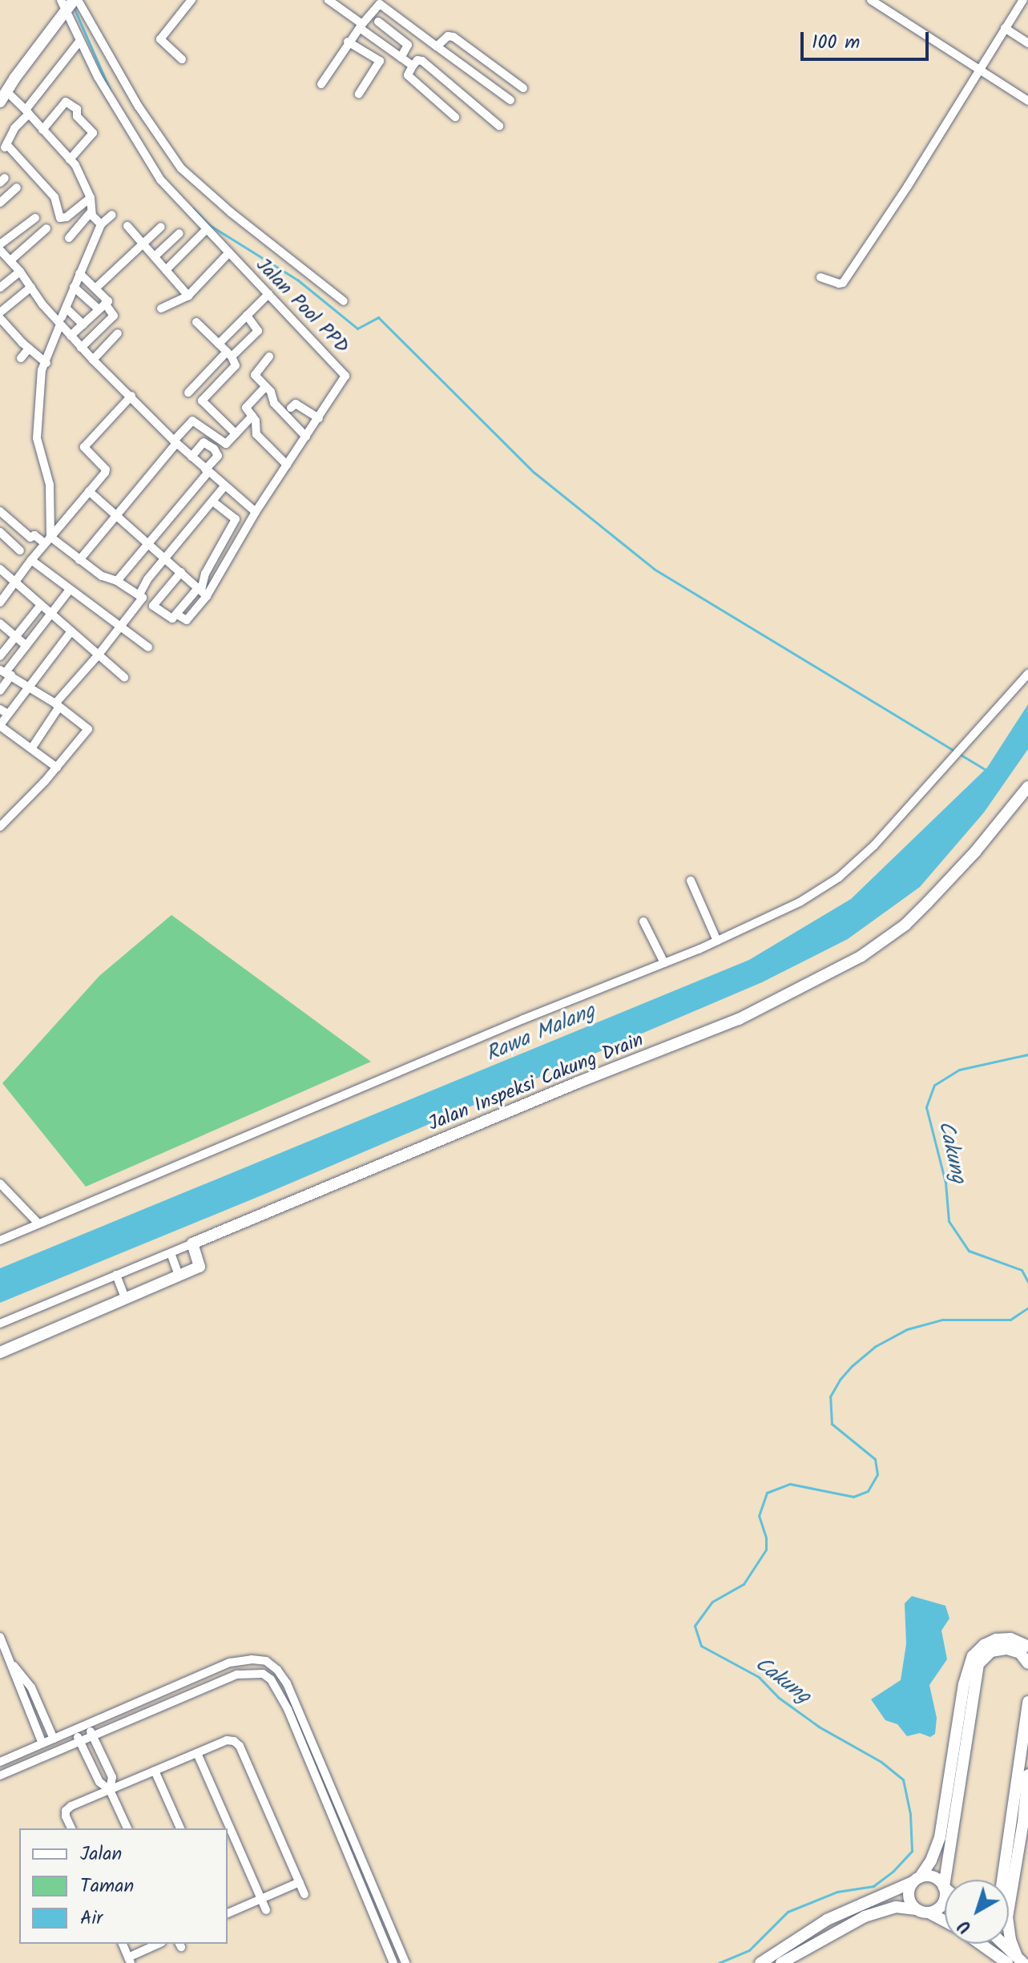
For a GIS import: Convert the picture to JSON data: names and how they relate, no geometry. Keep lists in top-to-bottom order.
{
  "streets": {
    "street": ["Jalan Pool PPD", "Jalan Inspeksi Cakung Drain"]
  },
  "water": ["Rawa Malang", "Cakung"],
  "legend": ["Jalan", "Taman", "Air"],
  "scale_bar": "100 m",
  "north": "bottom left"
}
